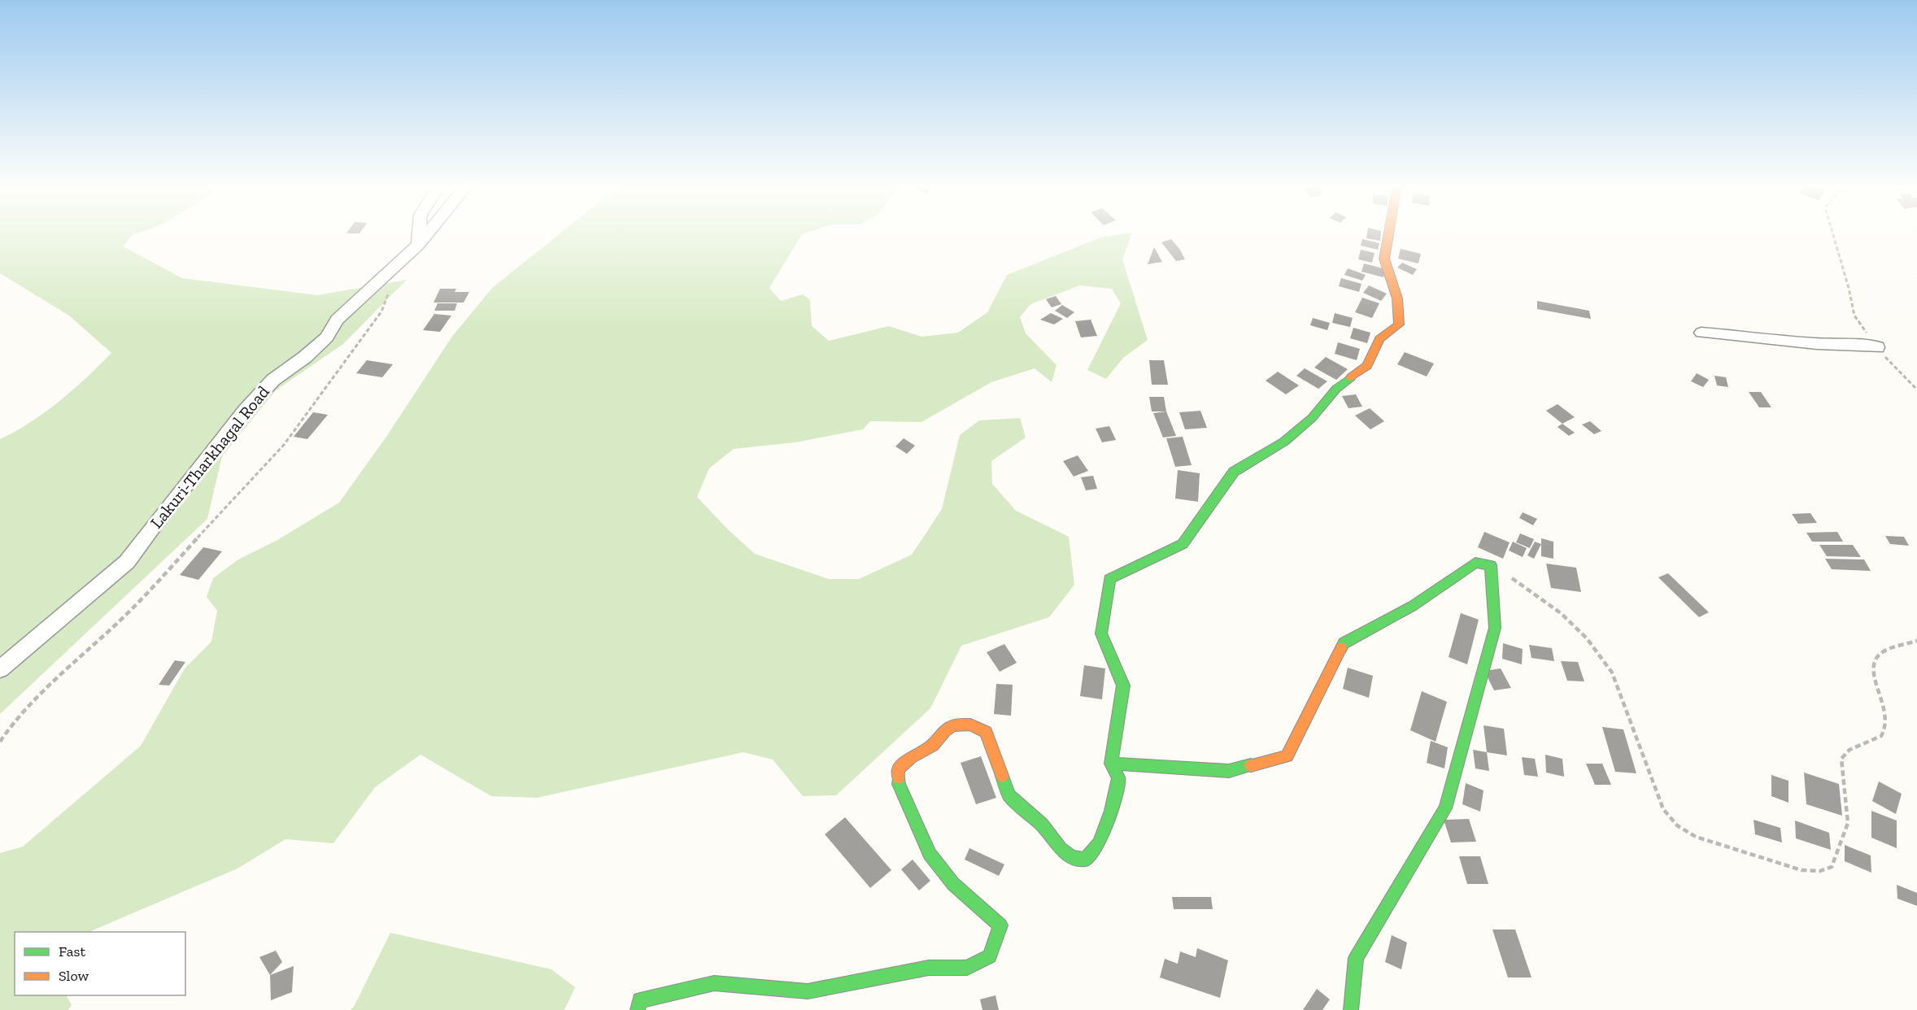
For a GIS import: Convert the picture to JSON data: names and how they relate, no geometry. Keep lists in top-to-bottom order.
{
  "streets": {
    "street": ["Lakuri-Tharkhagal Road"]
  },
  "legend": ["Fast", "Slow"]
}
